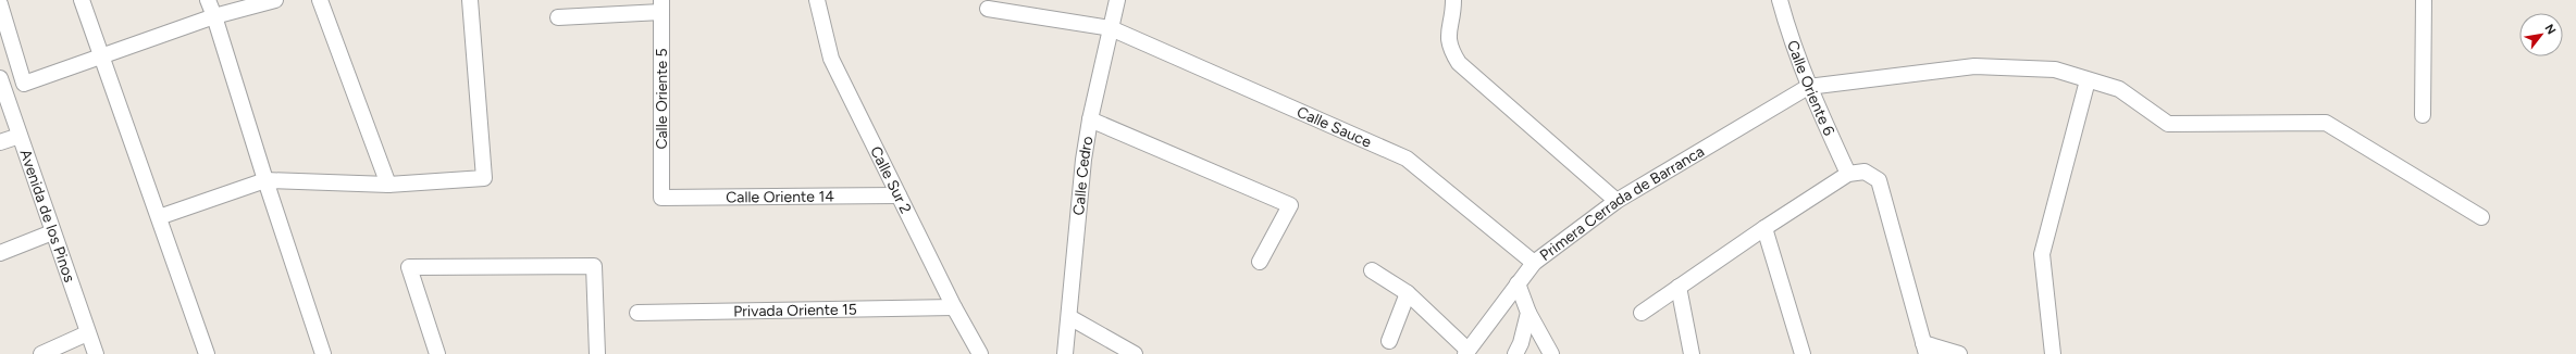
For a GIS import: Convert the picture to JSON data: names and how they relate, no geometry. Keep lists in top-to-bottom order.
{
  "streets": {
    "street": [
      "Calle Oriente 6",
      "Calle Oriente 5",
      "Calle Sauce",
      "Calle Cedro",
      "Calle Sur 2",
      "Calle Oriente 14",
      "Primera Cerrada de Barranca",
      "Avenida de los Pinos",
      "Privada Oriente 15"
    ]
  },
  "crossings": [
    ["Calle Oriente 6", "Primera Cerrada de Barranca"],
    ["Calle Oriente 5", "Calle Oriente 14"],
    ["Calle Sauce", "Calle Cedro"],
    ["Calle Sauce", "Primera Cerrada de Barranca"],
    ["Calle Sur 2", "Calle Oriente 14"],
    ["Calle Sur 2", "Privada Oriente 15"]
  ],
  "north": "top right"
}
